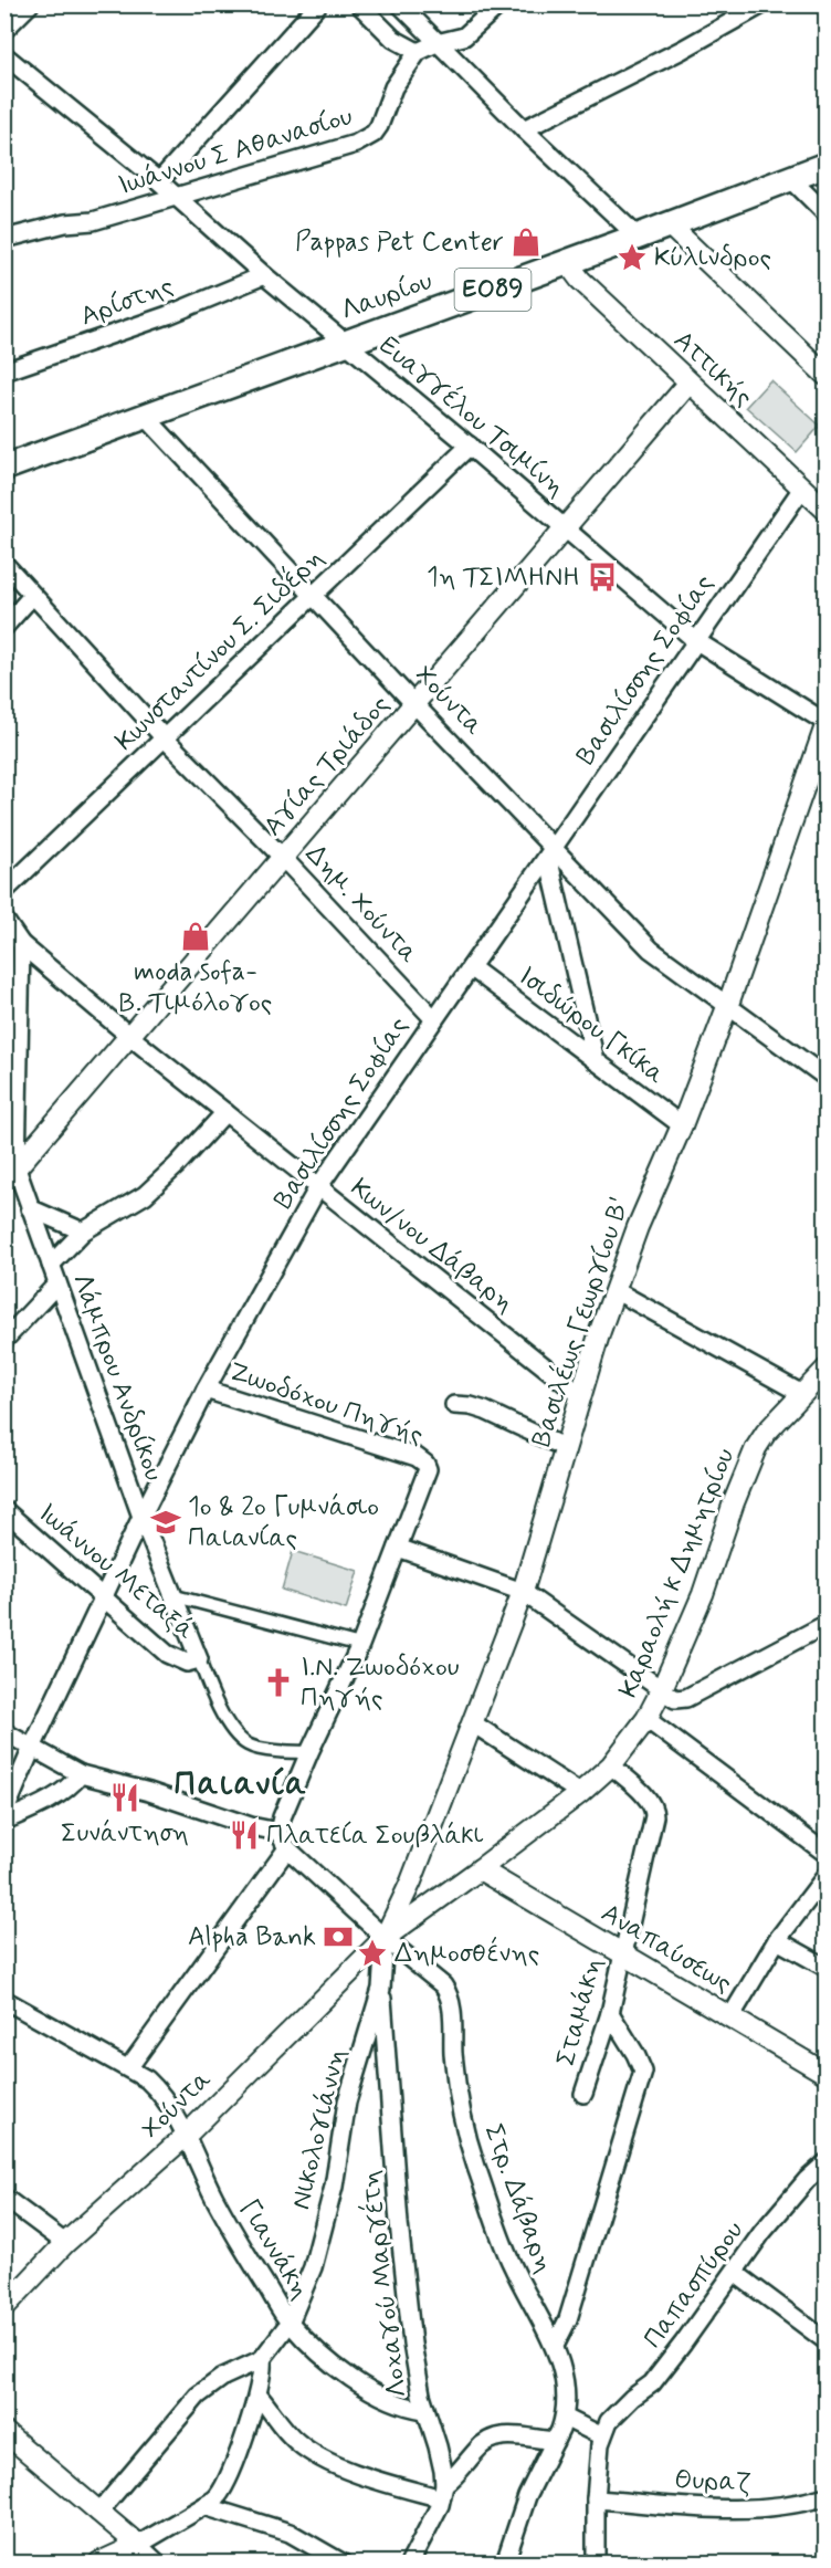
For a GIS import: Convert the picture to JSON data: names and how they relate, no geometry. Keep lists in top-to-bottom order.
{
  "streets": {
    "main road": ["ΕΟ89", "Λαυρίου"],
    "street": [
      "Ιωάννου Σ Αθανασίου",
      "Αρίστης",
      "Αττικής",
      "Ευαγγέλου Τσιμίνη",
      "Κωνσταντίνου Σ. Σιδέρη",
      "Βασιλίσσης Σοφίας",
      "Χούντα",
      "Αγίας Τριάδος",
      "Δημ. Χούντα",
      "Ισιδώρου Γκίκα",
      "Κων/νου Δάβαρη",
      "Βασιλέως Γεωργίου Β'",
      "Λάμπρου Ανδρίκου",
      "Ζωοδόχου Πηγής",
      "Ιωάννου Μεταξά",
      "Καραολή κ Δημητρίου",
      "Αναπαύσεως",
      "Σταμάκη",
      "Νικολογιάννη",
      "Στρ. Δάβαρη",
      "Γιαννάκη",
      "Λοχαγού Μαργέτη",
      "Παπασπύρου",
      "Θυραζ"
    ]
  },
  "crossings": [
    ["Ιωάννου Σ Αθανασίου", "Ευαγγέλου Τσιμίνη"],
    ["Λαυρίου", "Αττικής"],
    ["Λαυρίου", "Ευαγγέλου Τσιμίνη"],
    ["Λαυρίου", "Χούντα"],
    ["Αρίστης", "Ευαγγέλου Τσιμίνη"],
    ["Αττικής", "Βασιλίσσης Σοφίας"],
    ["Αττικής", "Αγίας Τριάδος"],
    ["Ευαγγέλου Τσιμίνη", "Κωνσταντίνου Σ. Σιδέρη"],
    ["Ευαγγέλου Τσιμίνη", "Βασιλίσσης Σοφίας"],
    ["Ευαγγέλου Τσιμίνη", "Αγίας Τριάδος"],
    ["Ευαγγέλου Τσιμίνη", "Βασιλέως Γεωργίου Β'"],
    ["Κωνσταντίνου Σ. Σιδέρη", "Χούντα"],
    ["Κωνσταντίνου Σ. Σιδέρη", "Δημ. Χούντα"],
    ["Βασιλίσσης Σοφίας", "Χούντα"],
    ["Βασιλίσσης Σοφίας", "Δημ. Χούντα"],
    ["Βασιλίσσης Σοφίας", "Ισιδώρου Γκίκα"],
    ["Βασιλίσσης Σοφίας", "Κων/νου Δάβαρη"],
    ["Βασιλίσσης Σοφίας", "Λάμπρου Ανδρίκου"],
    ["Βασιλίσσης Σοφίας", "Ζωοδόχου Πηγής"],
    ["Βασιλίσσης Σοφίας", "Ιωάννου Μεταξά"],
    ["Χούντα", "Αγίας Τριάδος"],
    ["Χούντα", "Βασιλέως Γεωργίου Β'"],
    ["Χούντα", "Καραολή κ Δημητρίου"],
    ["Χούντα", "Νικολογιάννη"],
    ["Χούντα", "Στρ. Δάβαρη"],
    ["Χούντα", "Γιαννάκη"],
    ["Αγίας Τριάδος", "Δημ. Χούντα"],
    ["Αγίας Τριάδος", "Κων/νου Δάβαρη"],
    ["Αγίας Τριάδος", "Λάμπρου Ανδρίκου"],
    ["Ισιδώρου Γκίκα", "Βασιλέως Γεωργίου Β'"],
    ["Κων/νου Δάβαρη", "Βασιλέως Γεωργίου Β'"],
    ["Κων/νου Δάβαρη", "Λάμπρου Ανδρίκου"],
    ["Βασιλέως Γεωργίου Β'", "Καραολή κ Δημητρίου"],
    ["Βασιλέως Γεωργίου Β'", "Νικολογιάννη"],
    ["Βασιλέως Γεωργίου Β'", "Στρ. Δάβαρη"],
    ["Λάμπρου Ανδρίκου", "Ιωάννου Μεταξά"],
    ["Καραολή κ Δημητρίου", "Αναπαύσεως"],
    ["Καραολή κ Δημητρίου", "Σταμάκη"],
    ["Καραολή κ Δημητρίου", "Νικολογιάννη"],
    ["Καραολή κ Δημητρίου", "Στρ. Δάβαρη"],
    ["Αναπαύσεως", "Σταμάκη"],
    ["Νικολογιάννη", "Στρ. Δάβαρη"],
    ["Νικολογιάννη", "Γιαννάκη"],
    ["Νικολογιάννη", "Λοχαγού Μαργέτη"],
    ["Γιαννάκη", "Λοχαγού Μαργέτη"]
  ],
  "districts": ["Παιανία"],
  "places": {
    "shop": ["Pappas Pet Center", "moda sofa- Β. Τιμόλογος"],
    "place": ["Κύλινδρος", "Δημοσθένης"],
    "bus stop": ["1η ΤΣΙΜΗΝΗ"],
    "school or university": ["1ο & 2ο Γυμνάσιο Παιανίας"],
    "church": ["Ι.Ν. Ζωοδόχου Πηγής"],
    "restaurant": ["Συνάντηση", "Πλατεία Σουβλάκι"],
    "bank": ["Alpha Bank"]
  }
}
